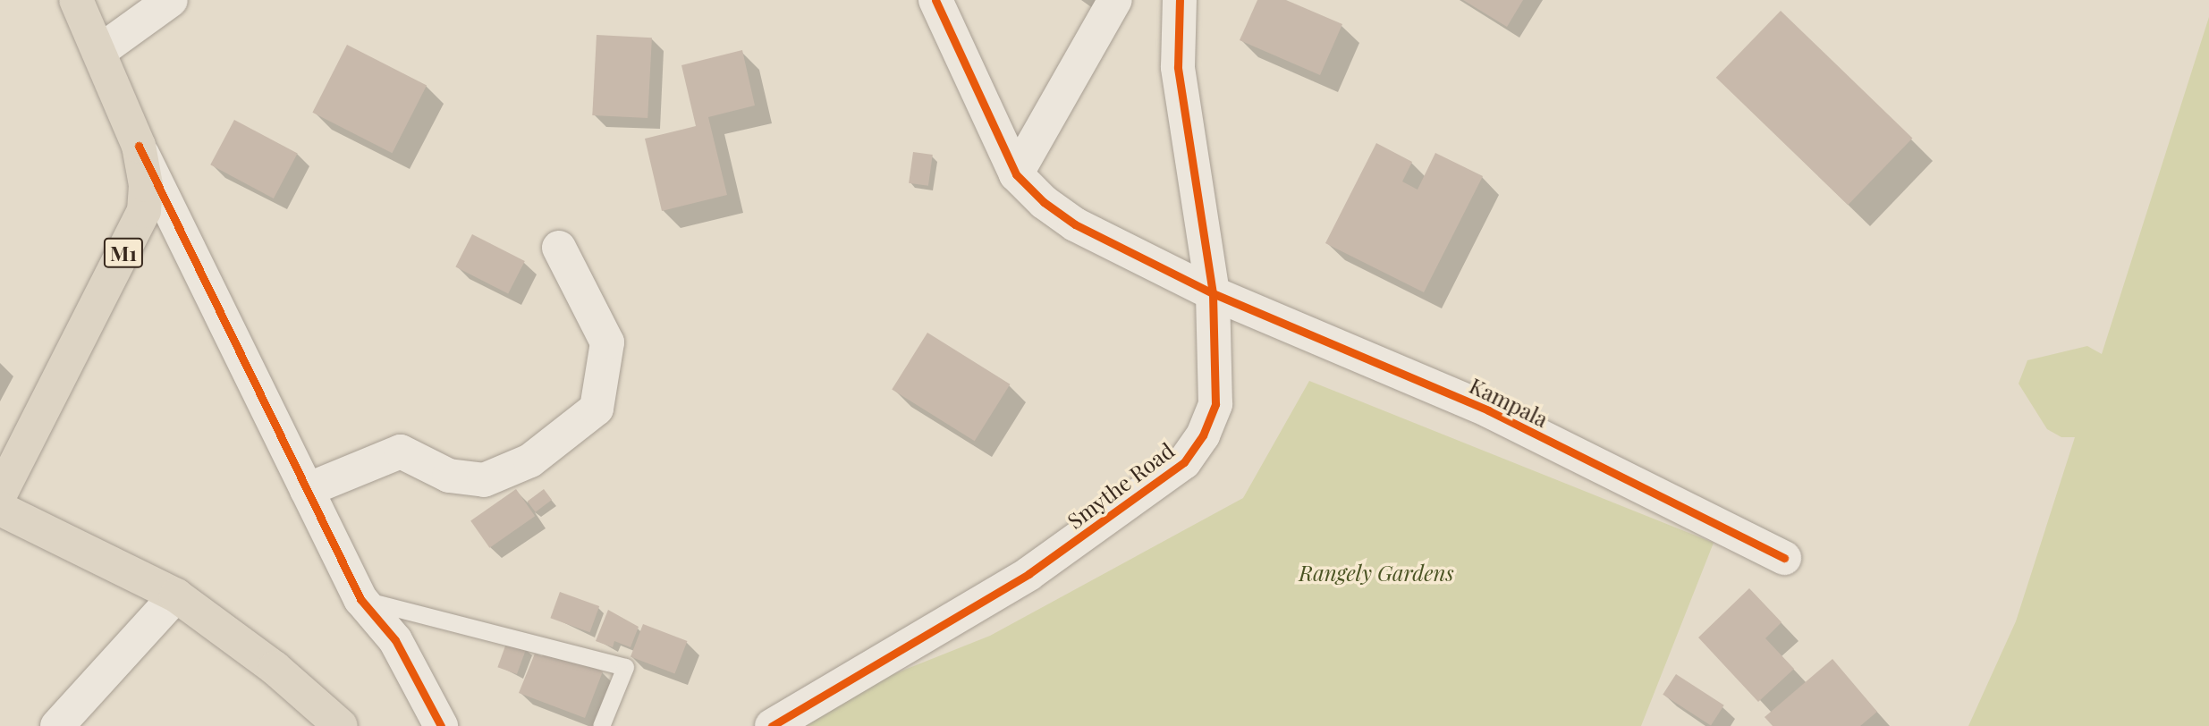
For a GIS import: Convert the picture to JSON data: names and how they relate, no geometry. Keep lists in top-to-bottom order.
{
  "streets": {
    "highway": ["M1"],
    "street": ["Kampala", "Smythe Road"]
  },
  "crossings": [
    ["Kampala", "Smythe Road"]
  ],
  "parks": ["Rangely Gardens"]
}
